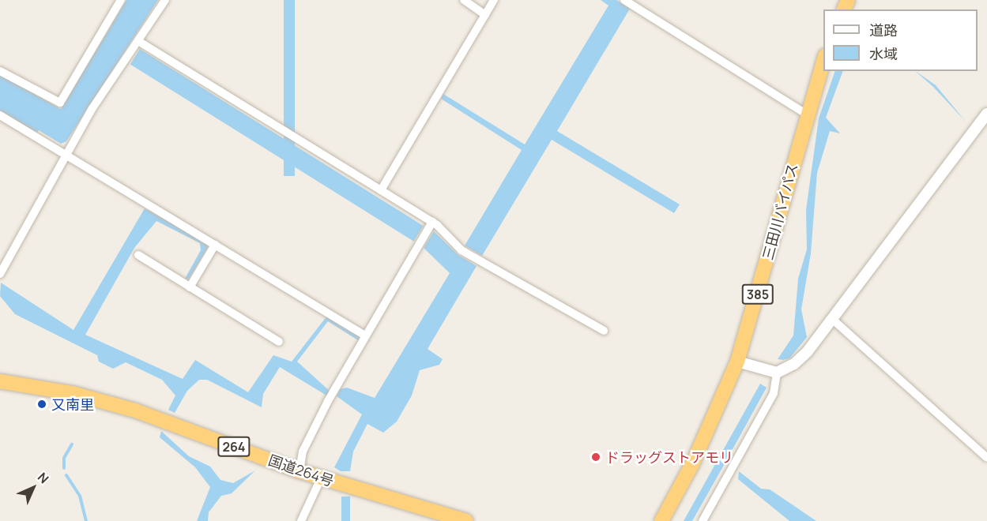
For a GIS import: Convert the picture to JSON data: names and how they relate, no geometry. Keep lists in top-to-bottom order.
{
  "streets": {
    "highway": [
      "三田川バイパス",
      "385",
      "264",
      "国道264号"
    ]
  },
  "places": ["又南里", "ドラッグストアモリ"],
  "legend": ["道路", "水域"],
  "north": "top right"
}
